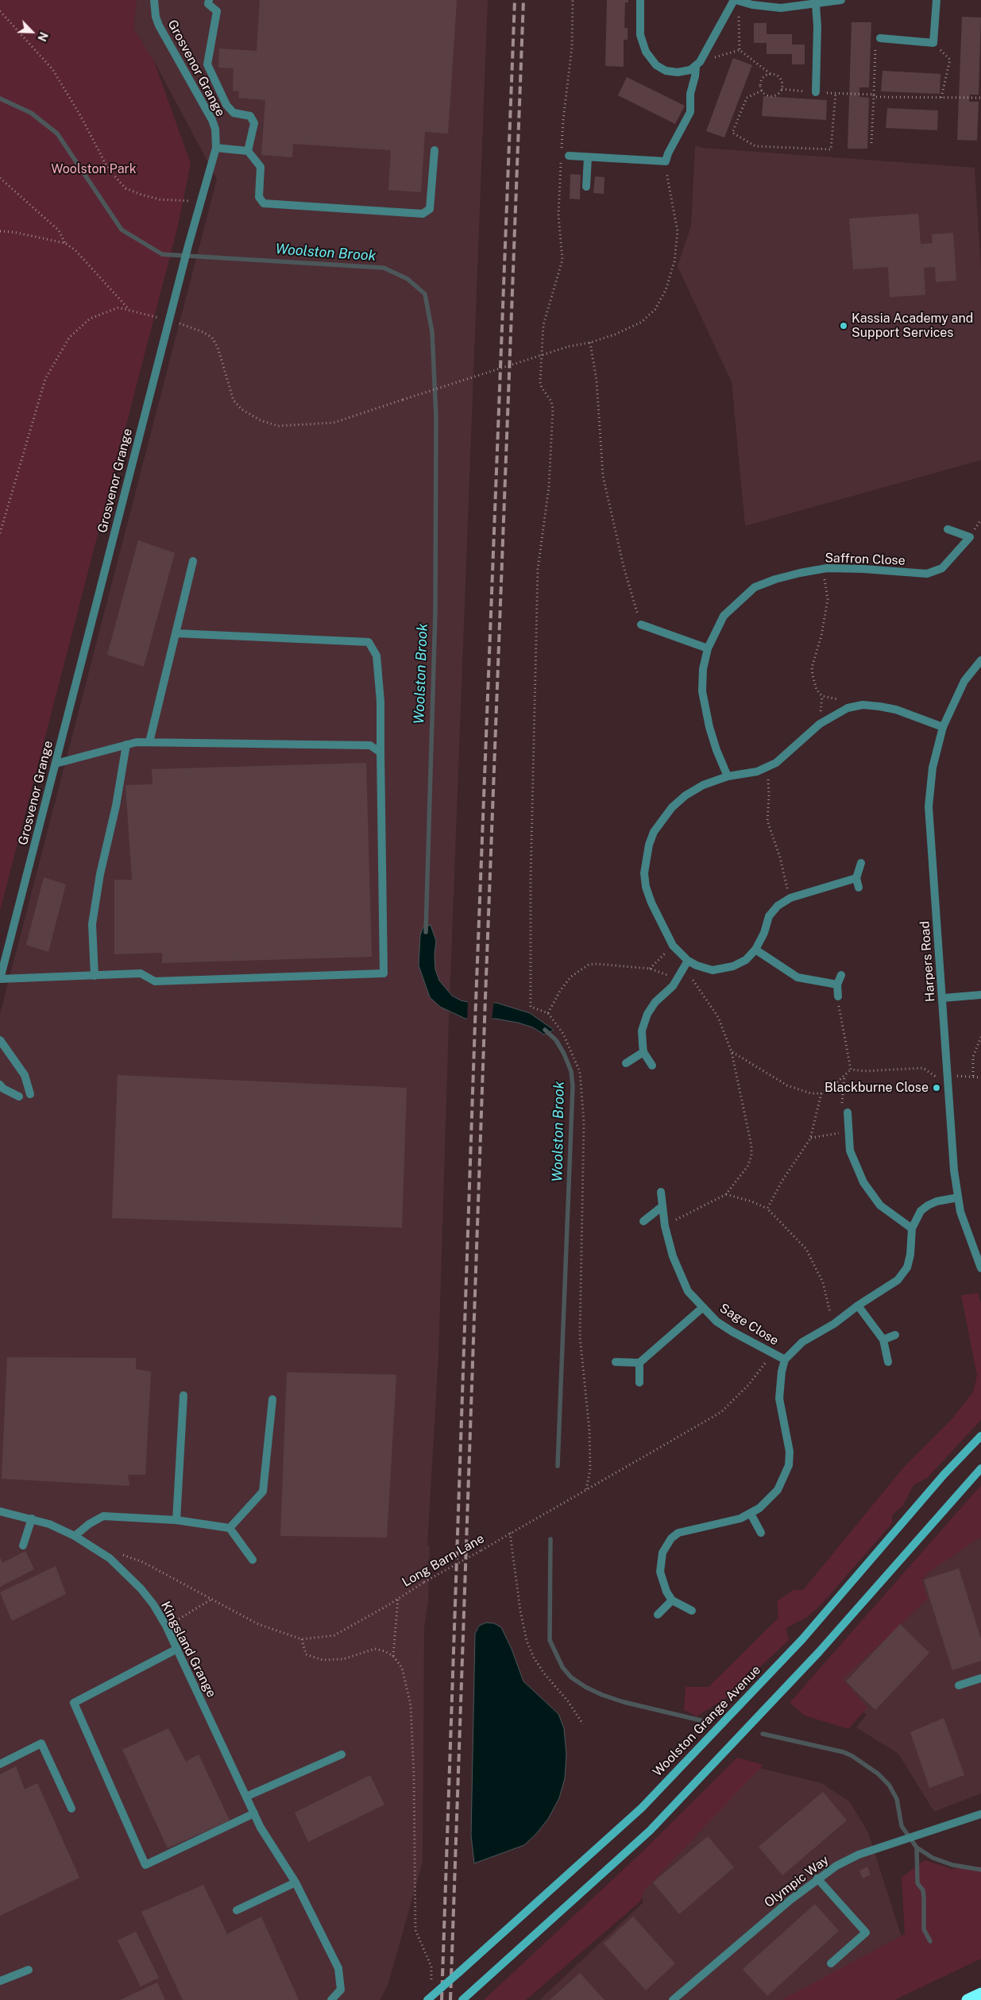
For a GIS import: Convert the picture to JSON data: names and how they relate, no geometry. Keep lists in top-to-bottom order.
{
  "streets": {
    "main road": ["Woolston Grange Avenue"],
    "street": [
      "Grosvenor Grange",
      "Saffron Close",
      "Harpers Road",
      "Sage Close",
      "Kingsland Grange",
      "Olympic Way"
    ],
    "path": ["Long Barn Lane"]
  },
  "crossings": [
    ["Sage Close", "Long Barn Lane"]
  ],
  "water": ["Woolston Brook"],
  "parks": ["Woolston Park"],
  "places": ["Kassia Academy and Support Services", "Blackburne Close"],
  "north": "bottom right"
}
